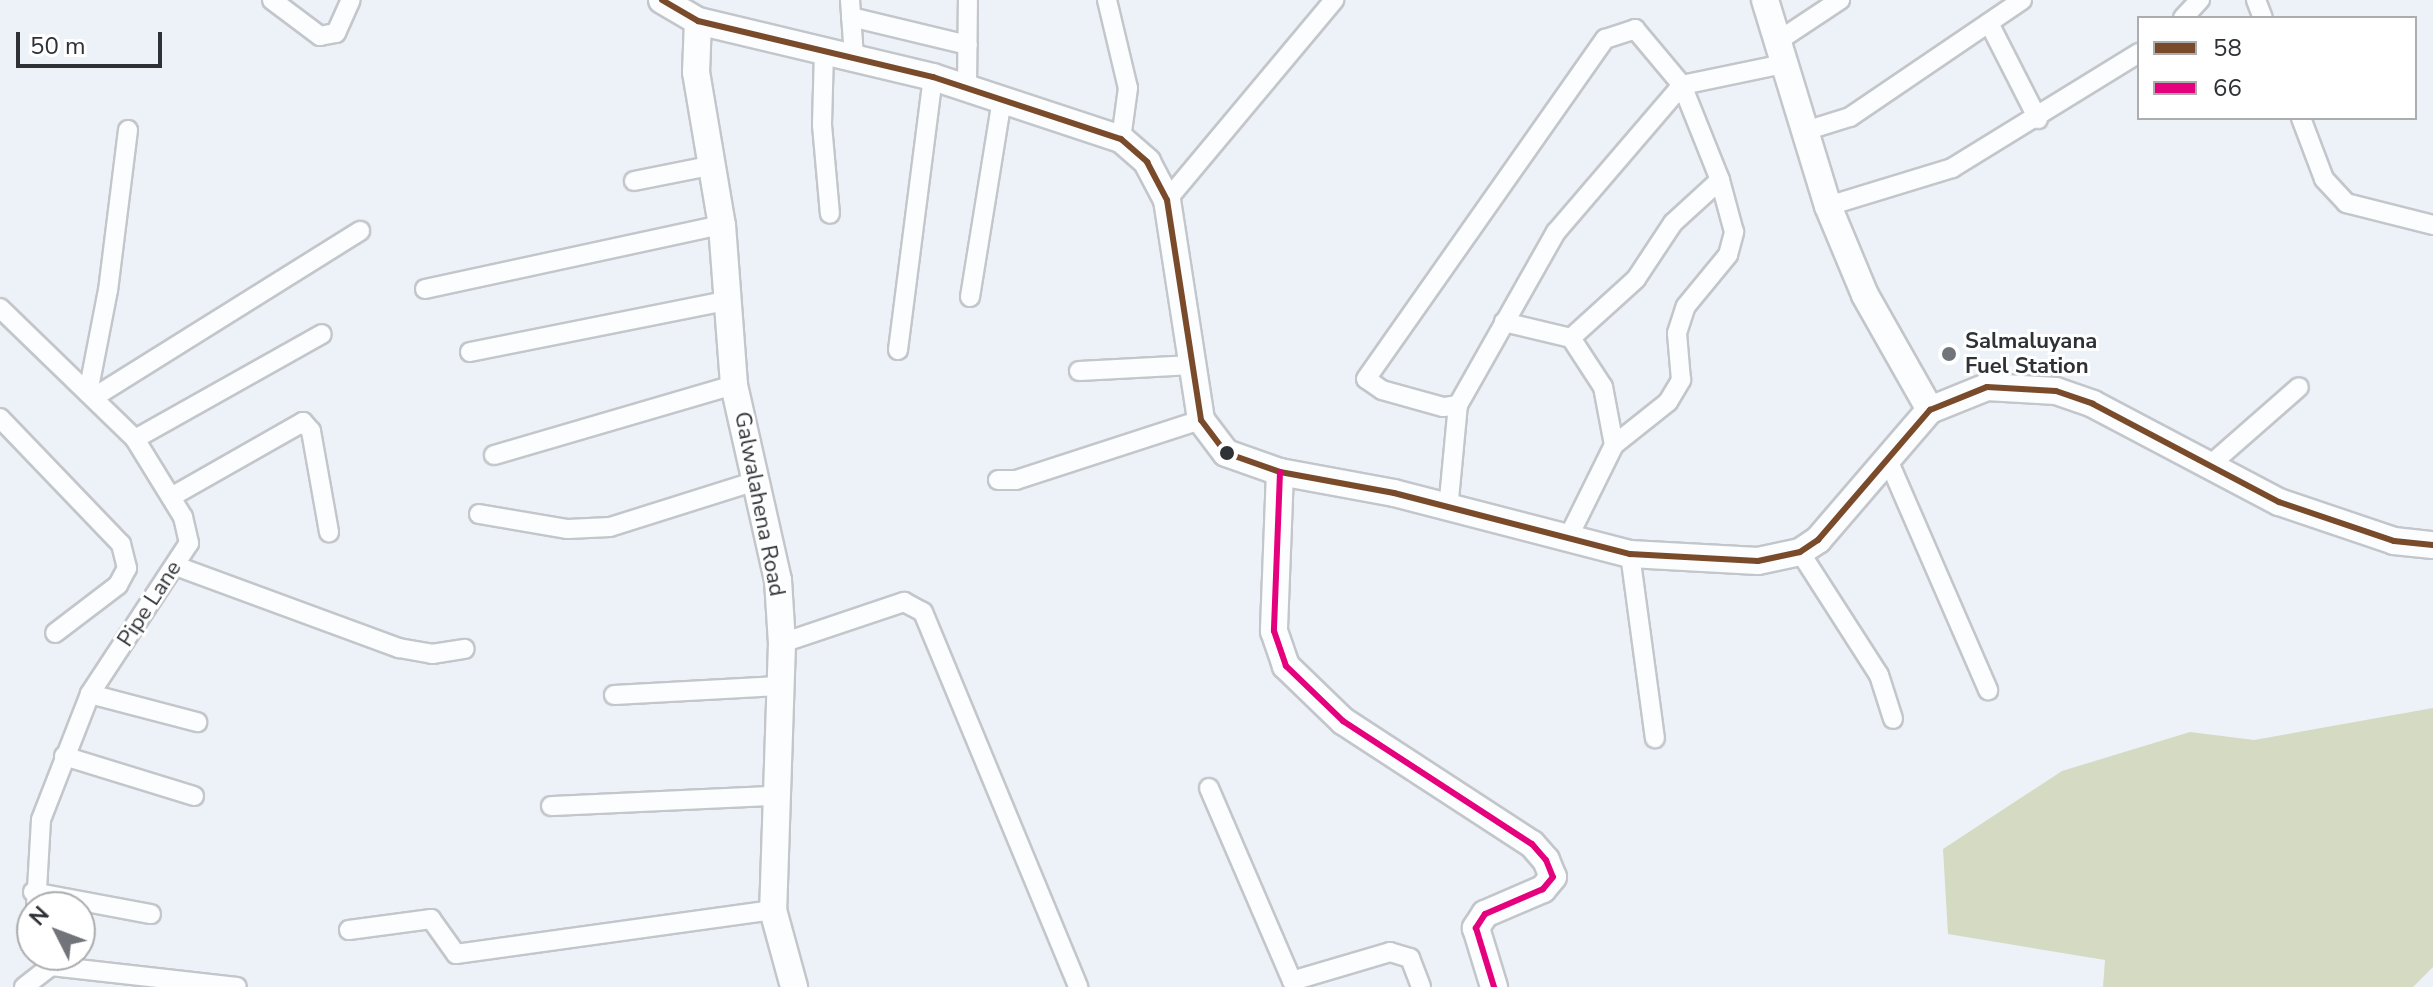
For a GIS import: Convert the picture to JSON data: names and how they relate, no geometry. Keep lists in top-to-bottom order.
{
  "streets": {
    "street": ["Galwalahena Road", "Pipe Lane"]
  },
  "places": ["Salmaluyana Fuel Station"],
  "lines": ["transit line 58", "transit line 66"],
  "legend": ["58", "66"],
  "scale_bar": "50 m",
  "north": "top left"
}
